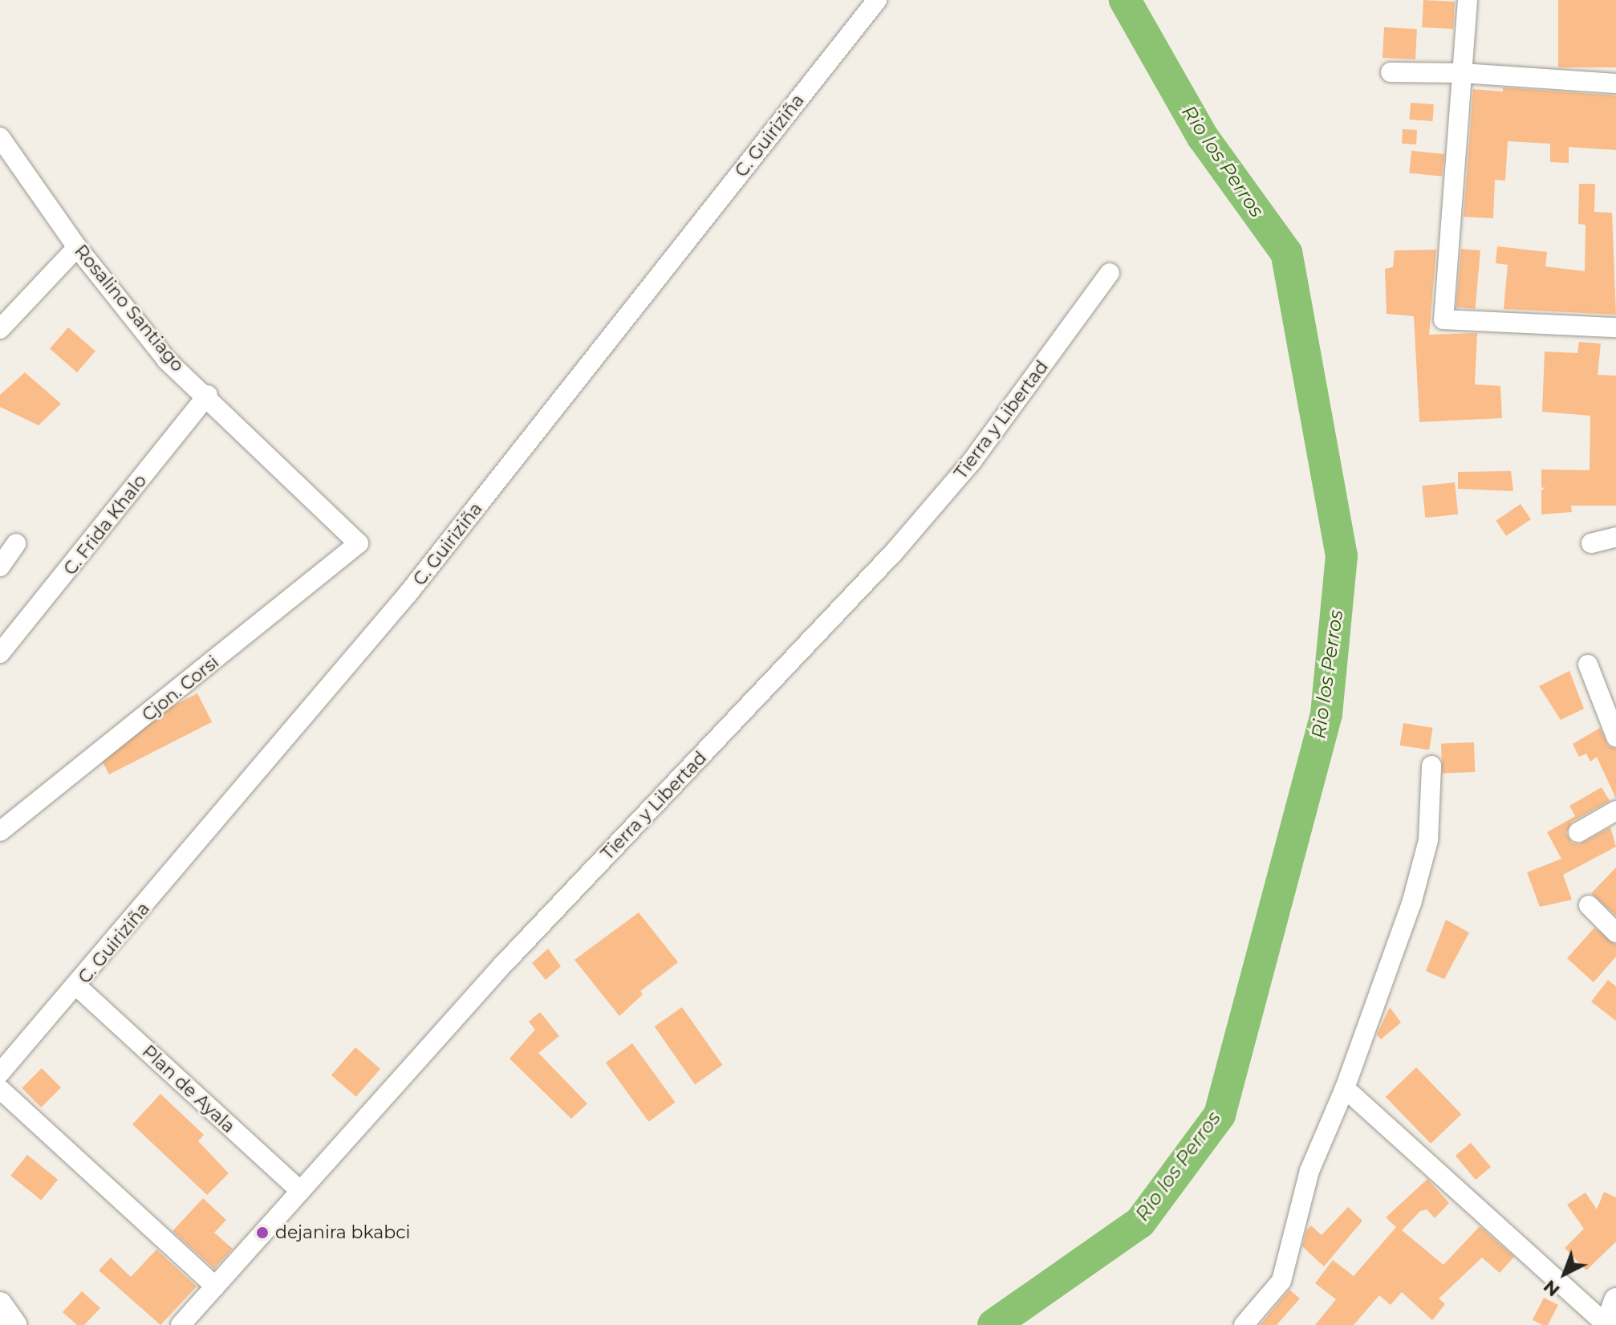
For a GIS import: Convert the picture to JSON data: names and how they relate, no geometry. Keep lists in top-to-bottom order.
{
  "streets": {
    "street": [
      "C. Guiriziña",
      "Rosalino Santiago",
      "Tierra y Libertad",
      "C. Frida Khalo",
      "Cjon. Corsi",
      "Plan de Ayala"
    ]
  },
  "crossings": [
    ["C. Guiriziña", "Plan de Ayala"],
    ["Rosalino Santiago", "C. Frida Khalo"],
    ["Rosalino Santiago", "Cjon. Corsi"],
    ["Tierra y Libertad", "Plan de Ayala"]
  ],
  "water": ["Rio los Perros"],
  "places": ["dejanira bkabci"],
  "north": "bottom left"
}
